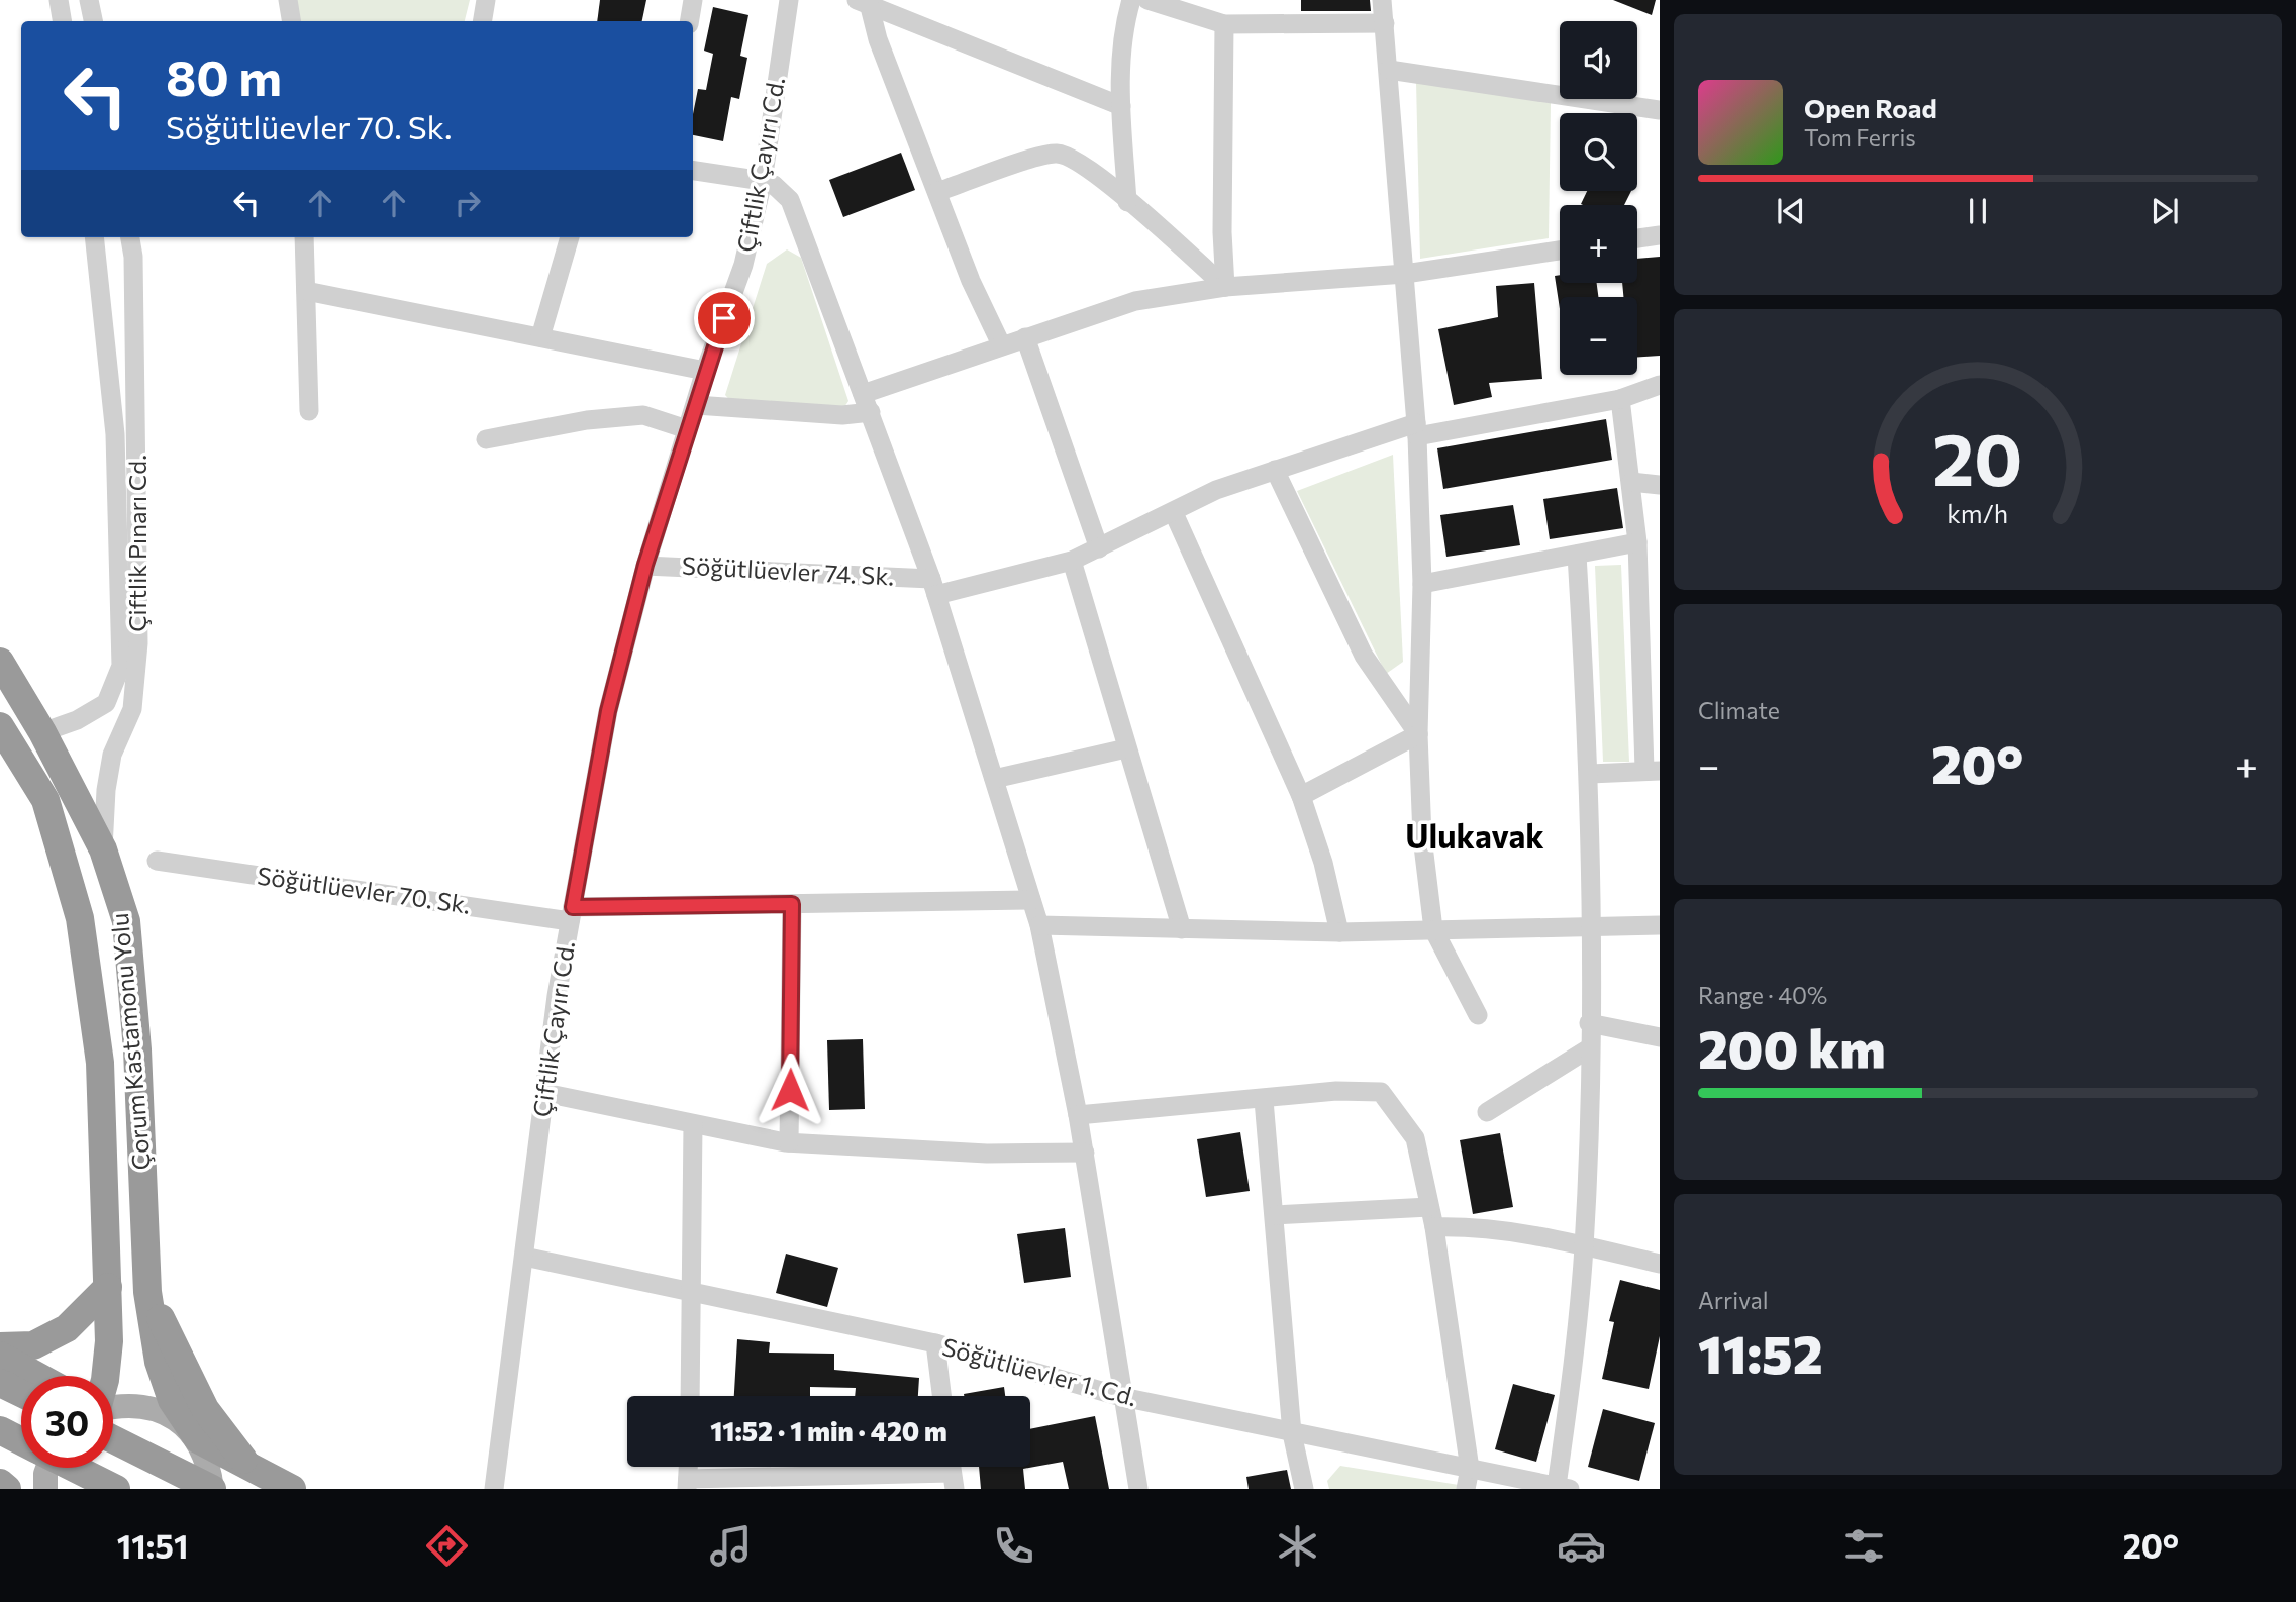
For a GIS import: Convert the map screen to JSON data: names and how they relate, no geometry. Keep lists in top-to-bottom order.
{
  "streets": {
    "highway": ["Çorum Kastamonu Yolu"],
    "street": [
      "Çiftlik Çayırı Cd.",
      "Çiftlik Pınarı Cd.",
      "Söğütlüevler 74. Sk.",
      "Söğütlüevler 70. Sk.",
      "Söğütlüevler 1. Cd."
    ]
  },
  "crossings": [
    ["Çiftlik Çayırı Cd.", "Söğütlüevler 74. Sk."],
    ["Çiftlik Çayırı Cd.", "Söğütlüevler 70. Sk."],
    ["Çiftlik Çayırı Cd.", "Söğütlüevler 1. Cd."],
    ["Çiftlik Pınarı Cd.", "Çorum Kastamonu Yolu"]
  ],
  "districts": ["Ulukavak"],
  "page": {
    "map_buttons": ["+", "−"],
    "turn": ["80 m", "Söğütlüevler 70. Sk."],
    "song": ["Open Road", "Tom Ferris"],
    "tile": [
      "Climate",
      ["Range · 40%", "200 km"],
      ["Arrival", "11:52"]
    ],
    "heat": ["−", "20°", "+"],
    "limit": "30",
    "trip": "11:52 · 1 min · 420 m",
    "tabs": ["11:51", "20°"],
    "gauge": ["20", "km/h"]
  }
}
